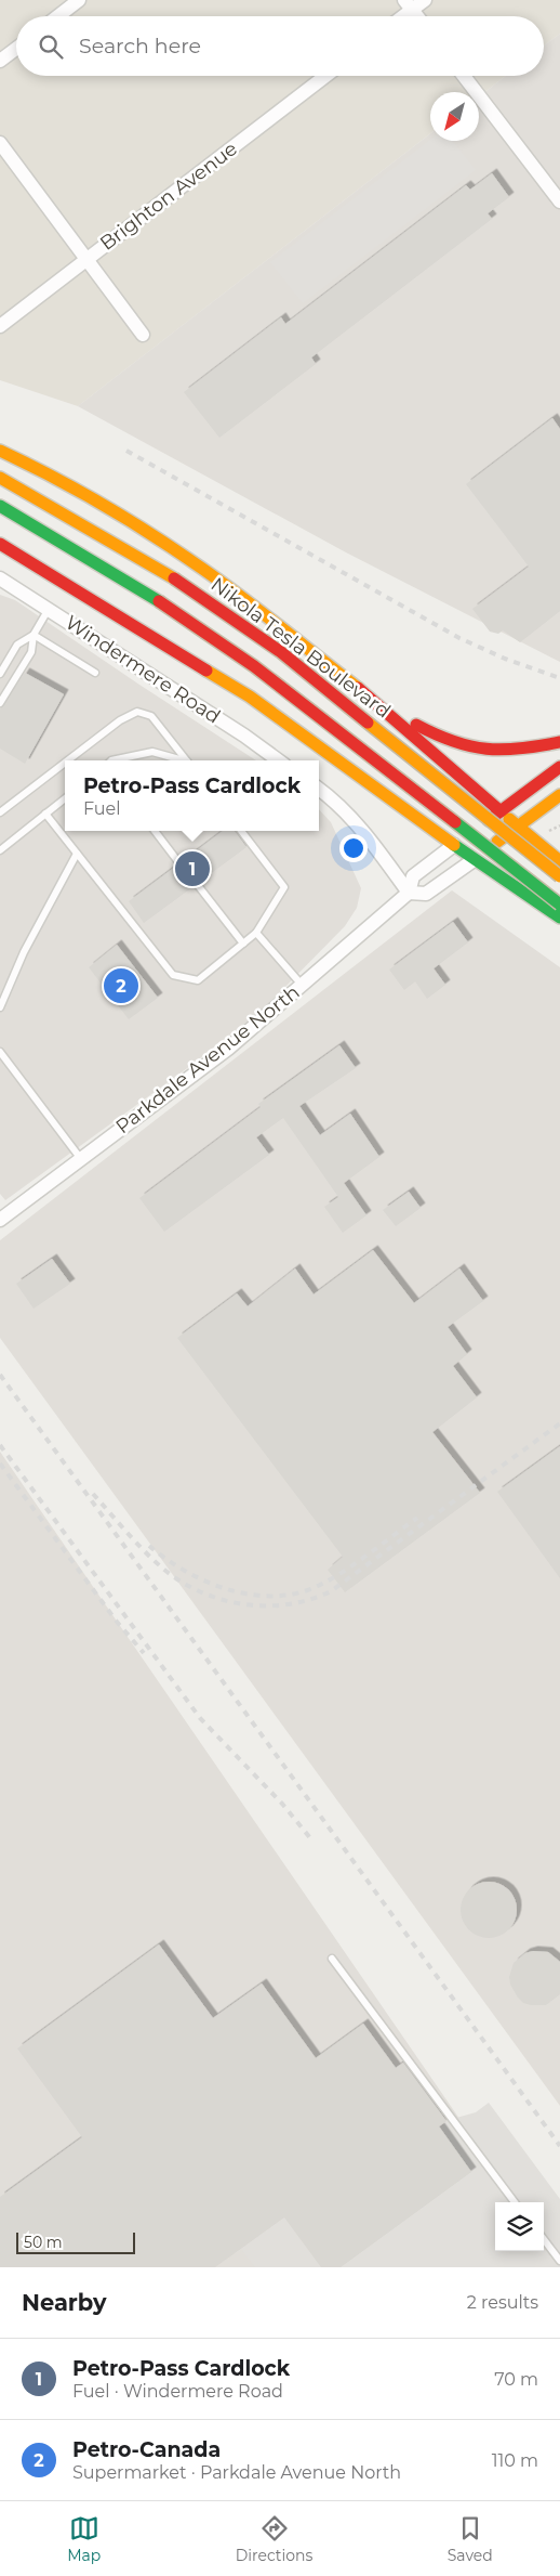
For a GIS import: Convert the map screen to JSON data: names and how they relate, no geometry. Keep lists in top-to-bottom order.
{
  "streets": {
    "main road": ["Nikola Tesla Boulevard", "Parkdale Avenue North"],
    "street": ["Brighton Avenue", "Windermere Road"]
  },
  "scale_bar": "50 m",
  "north": "bottom left",
  "page": {
    "search": "Search here",
    "popup": ["Petro-Pass Cardlock", "Fuel"],
    "pins": ["1", "2"],
    "scale": "50 m",
    "heading": ["Nearby", "2 results"],
    "list": [
      {
        "mark": "1",
        "name": "Petro-Pass Cardlock",
        "note": "Fuel · Windermere Road",
        "value": "70 m"
      },
      {
        "mark": "2",
        "name": "Petro-Canada",
        "note": "Supermarket · Parkdale Avenue North",
        "value": "110 m"
      }
    ],
    "nav": ["Map", "Directions", "Saved"]
  }
}
